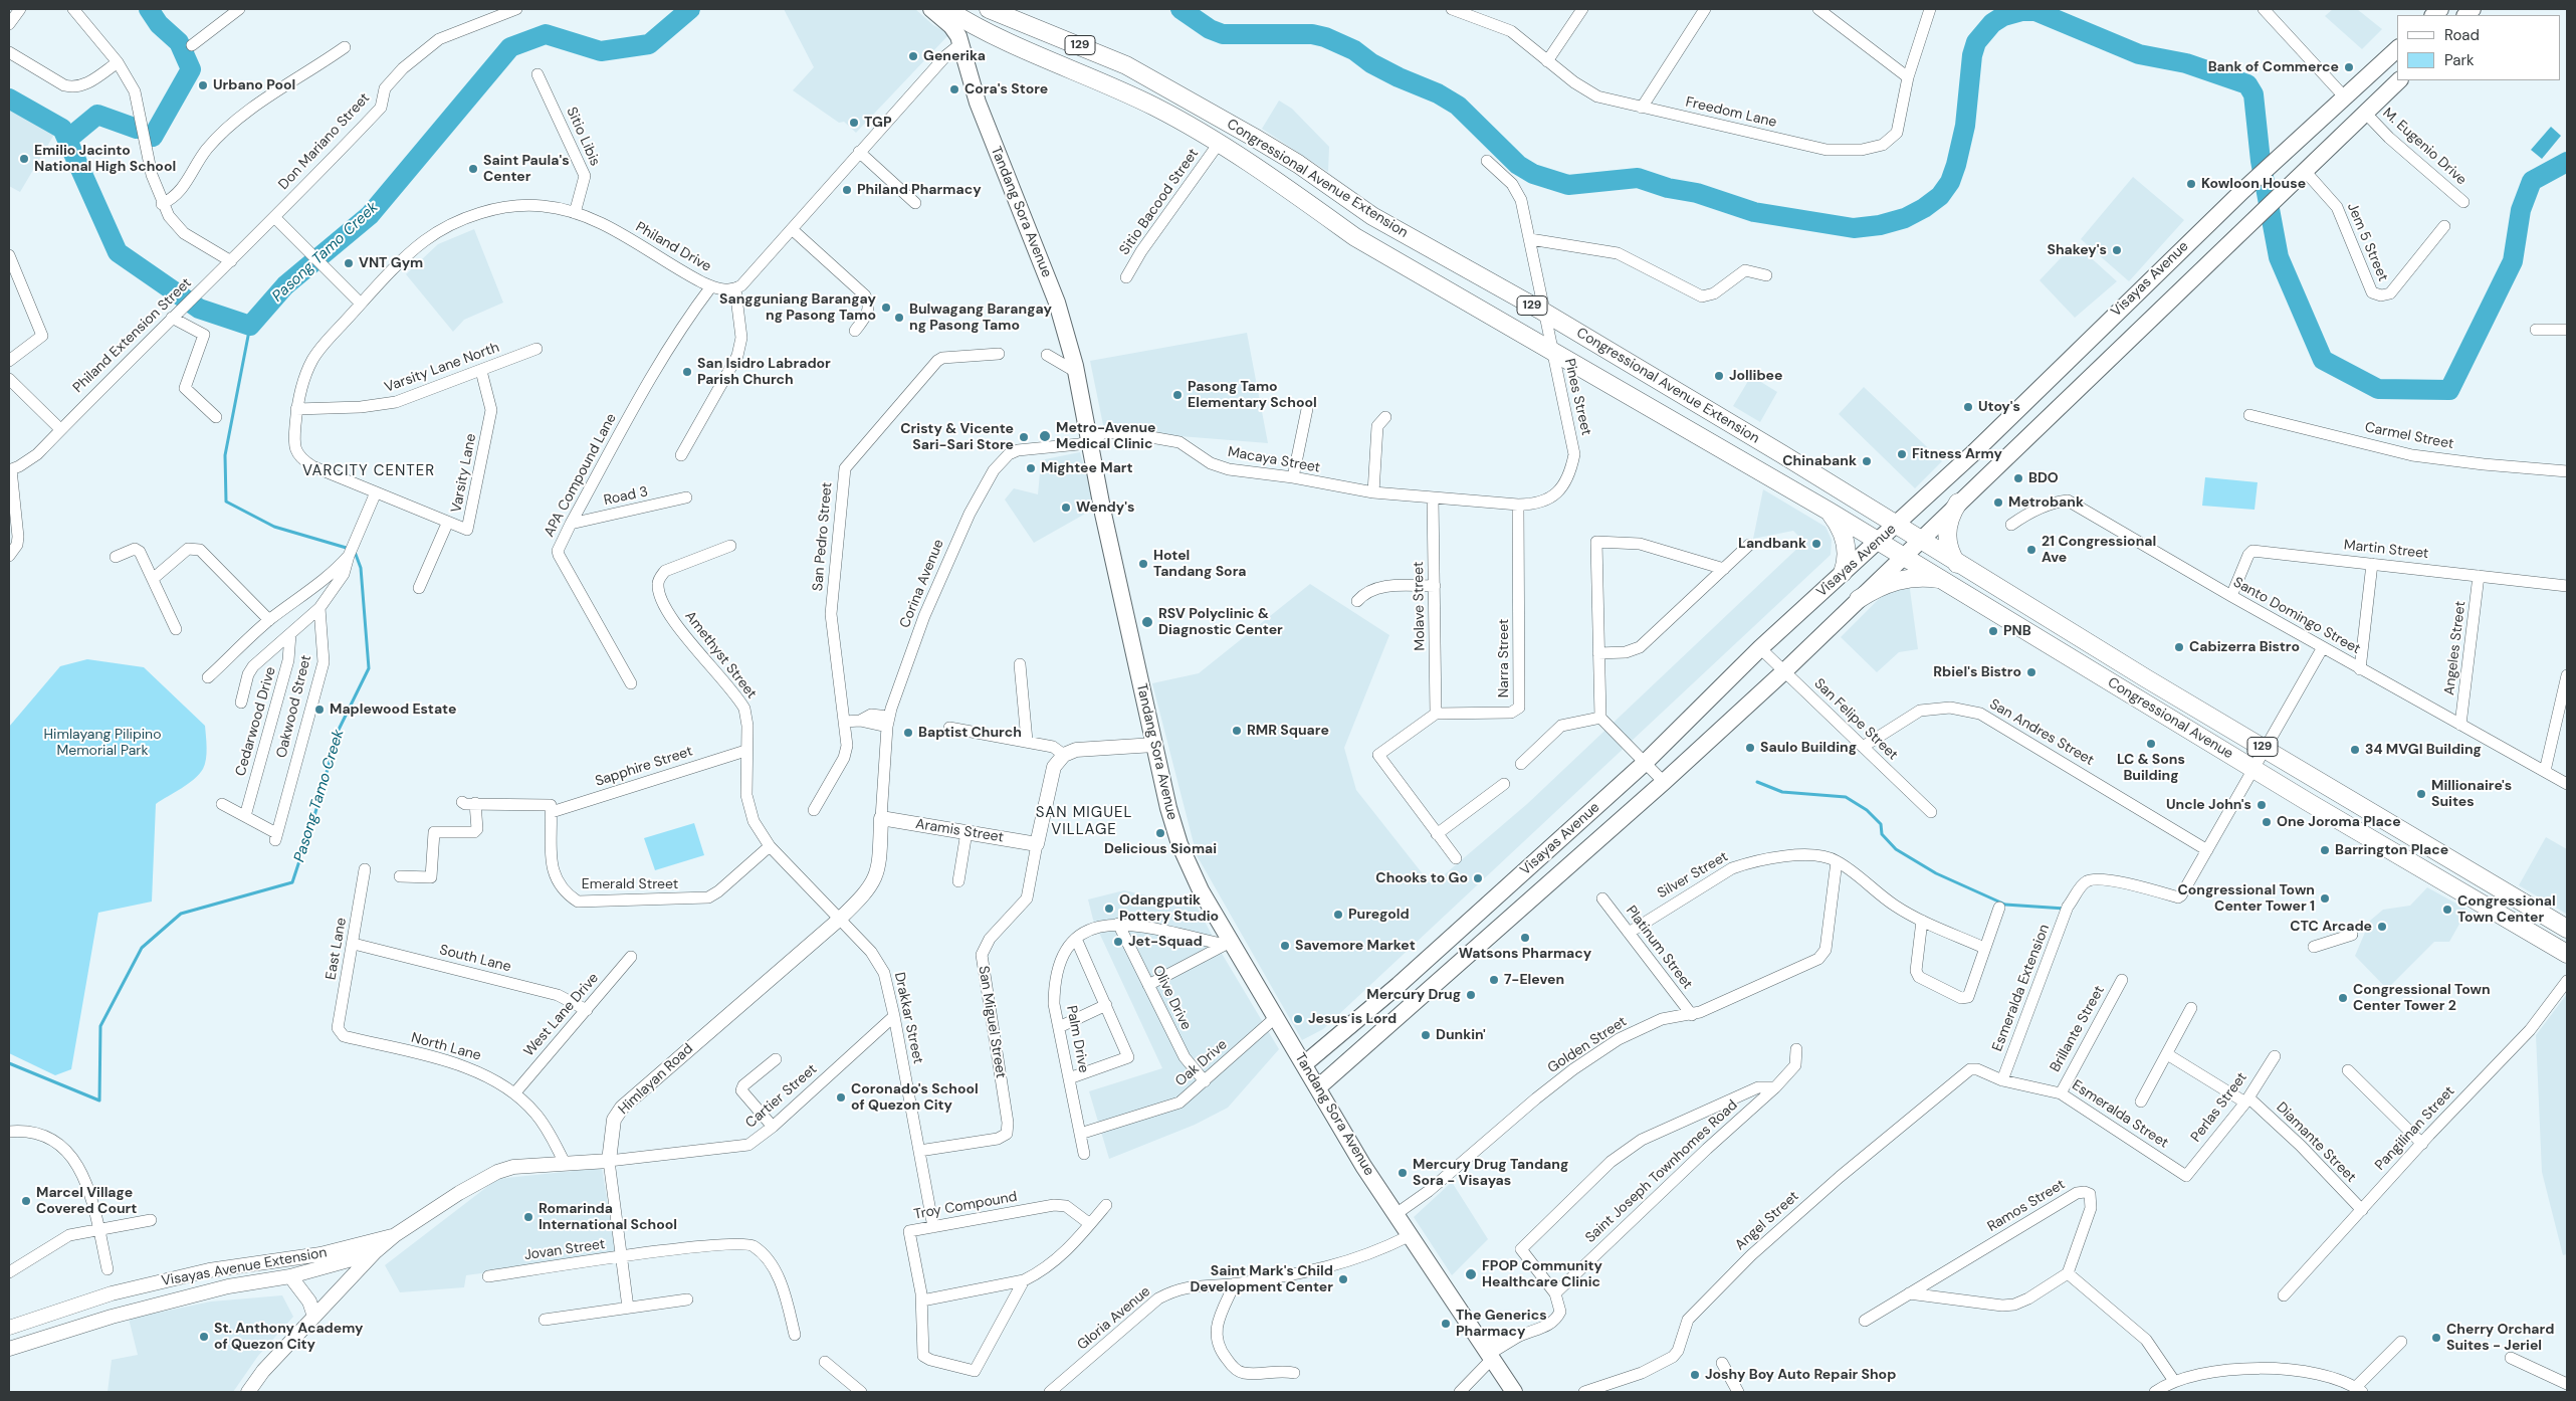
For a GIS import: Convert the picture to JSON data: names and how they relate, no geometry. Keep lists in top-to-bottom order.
{
  "streets": {
    "main road": [
      "129",
      "Congressional Avenue Extension",
      "Tandang Sora Avenue",
      "Visayas Avenue",
      "Congressional Avenue"
    ],
    "street": [
      "Freedom Lane",
      "Sitio Libis",
      "Don Mariano Street",
      "M. Eugenio Drive",
      "Sitio Bacood Street",
      "Jem 5 Street",
      "Philand Drive",
      "Philand Extension Street",
      "Varsity Lane North",
      "Pines Street",
      "Carmel Street",
      "Macaya Street",
      "Varsity Lane",
      "APA Compound Lane",
      "Road 3",
      "San Pedro Street",
      "Martin Street",
      "Corina Avenue",
      "Molave Street",
      "Santo Domingo Street",
      "Angeles Street",
      "Amethyst Street",
      "Narra Street",
      "Oakwood Street",
      "San Felipe Street",
      "Cedarwood Drive",
      "San Andres Street",
      "Sapphire Street",
      "Aramis Street",
      "Silver Street",
      "Emerald Street",
      "Platinum Street",
      "East Lane",
      "South Lane",
      "Esmeralda Extension",
      "Olive Drive",
      "West Lane Drive",
      "Drakkar Street",
      "San Miguel Street",
      "Brillante Street",
      "Palm Drive",
      "Golden Street",
      "North Lane",
      "Oak Drive",
      "Himlayan Road",
      "Cartier Street",
      "Perlas Street",
      "Esmeralda Street",
      "Pangilinan Street",
      "Diamante Street",
      "Saint Joseph Townhomes Road",
      "Troy Compound",
      "Ramos Street",
      "Angel Street",
      "Jovan Street",
      "Visayas Avenue Extension",
      "Gloria Avenue"
    ]
  },
  "crossings": [
    ["Sitio Libis", "Philand Drive"],
    ["Don Mariano Street", "Philand Extension Street"],
    ["M. Eugenio Drive", "Visayas Avenue"],
    ["Congressional Avenue Extension", "Sitio Bacood Street"],
    ["Congressional Avenue Extension", "Visayas Avenue"],
    ["Congressional Avenue Extension", "Pines Street"],
    ["Congressional Avenue Extension", "Congressional Avenue"],
    ["Tandang Sora Avenue", "Visayas Avenue"],
    ["Tandang Sora Avenue", "Macaya Street"],
    ["Tandang Sora Avenue", "Corina Avenue"],
    ["Tandang Sora Avenue", "Palm Drive"],
    ["Tandang Sora Avenue", "Golden Street"],
    ["Tandang Sora Avenue", "Oak Drive"],
    ["Tandang Sora Avenue", "Gloria Avenue"],
    ["Jem 5 Street", "Visayas Avenue"],
    ["Philand Drive", "Varsity Lane North"],
    ["Philand Drive", "Varsity Lane"],
    ["Philand Drive", "APA Compound Lane"],
    ["Visayas Avenue", "Congressional Avenue"],
    ["Visayas Avenue", "San Felipe Street"],
    ["Varsity Lane North", "Varsity Lane"],
    ["Pines Street", "Macaya Street"],
    ["Pines Street", "Molave Street"],
    ["Pines Street", "Narra Street"],
    ["Macaya Street", "Corina Avenue"],
    ["Macaya Street", "Molave Street"],
    ["APA Compound Lane", "Road 3"],
    ["Martin Street", "Santo Domingo Street"],
    ["Martin Street", "Angeles Street"],
    ["Corina Avenue", "Aramis Street"],
    ["Corina Avenue", "Himlayan Road"],
    ["Molave Street", "Narra Street"],
    ["Santo Domingo Street", "Angeles Street"],
    ["Amethyst Street", "Sapphire Street"],
    ["Amethyst Street", "Emerald Street"],
    ["Amethyst Street", "Drakkar Street"],
    ["Amethyst Street", "Himlayan Road"],
    ["Oakwood Street", "Cedarwood Drive"],
    ["San Felipe Street", "San Andres Street"],
    ["San Andres Street", "Esmeralda Extension"],
    ["Sapphire Street", "Emerald Street"],
    ["Aramis Street", "San Miguel Street"],
    ["Aramis Street", "Himlayan Road"],
    ["Silver Street", "Platinum Street"],
    ["Silver Street", "Golden Street"],
    ["Platinum Street", "Golden Street"],
    ["East Lane", "South Lane"],
    ["East Lane", "North Lane"],
    ["South Lane", "West Lane Drive"],
    ["Esmeralda Extension", "Esmeralda Street"],
    ["Olive Drive", "Palm Drive"],
    ["Olive Drive", "Oak Drive"],
    ["West Lane Drive", "North Lane"],
    ["Drakkar Street", "San Miguel Street"],
    ["Drakkar Street", "Himlayan Road"],
    ["Drakkar Street", "Cartier Street"],
    ["Drakkar Street", "Troy Compound"],
    ["Brillante Street", "Esmeralda Street"],
    ["Palm Drive", "Oak Drive"],
    ["Himlayan Road", "Cartier Street"],
    ["Perlas Street", "Esmeralda Street"],
    ["Perlas Street", "Diamante Street"],
    ["Esmeralda Street", "Angel Street"],
    ["Pangilinan Street", "Diamante Street"]
  ],
  "districts": ["VARCITY CENTER", "SAN MIGUEL VILLAGE"],
  "water": ["Pasong Tamo Creek"],
  "parks": ["Himlayang Pilipino Memorial Park"],
  "places": [
    "Generika",
    "Bank of Commerce",
    "Urbano Pool",
    "Cora's Store",
    "TGP",
    "Emilio Jacinto National High School",
    "Saint Paula's Center",
    "Kowloon House",
    "Philand Pharmacy",
    "Shakey's",
    "VNT Gym",
    "Sangguniang Barangay ng Pasong Tamo",
    "Bulwagang Barangay ng Pasong Tamo",
    "San Isidro Labrador Parish Church",
    "Jollibee",
    "Pasong Tamo Elementary School",
    "Utoy's",
    "Metro-Avenue Medical Clinic",
    "Cristy & Vicente Sari-Sari Store",
    "Fitness Army",
    "Chinabank",
    "Mightee Mart",
    "BDO",
    "Metrobank",
    "Wendy's",
    "Landbank",
    "21 Congressional Ave",
    "Hotel Tandang Sora",
    "RSV Polyclinic & Diagnostic Center",
    "PNB",
    "Cabizerra Bistro",
    "Rbiel's Bistro",
    "Maplewood Estate",
    "RMR Square",
    "Baptist Church",
    "LC & Sons Building",
    "Saulo Building",
    "34 MVGI Building",
    "Millionaire's Suites",
    "Uncle John's",
    "One Joroma Place",
    "Delicious Siomai",
    "Barrington Place",
    "Chooks to Go",
    "Congressional Town Center Tower 1",
    "Odangputik Pottery Studio",
    "Congressional Town Center",
    "Puregold",
    "CTC Arcade",
    "Watsons Pharmacy",
    "Jet-Squad",
    "Savemore Market",
    "7-Eleven",
    "Mercury Drug",
    "Congressional Town Center Tower 2",
    "Jesus is Lord",
    "Dunkin'",
    "Coronado's School of Quezon City",
    "Mercury Drug Tandang Sora - Visayas",
    "Marcel Village Covered Court",
    "Romarinda International School",
    "FPOP Community Healthcare Clinic",
    "Saint Mark's Child Development Center",
    "The Generics Pharmacy",
    "St. Anthony Academy of Quezon City",
    "Cherry Orchard Suites - Jeriel",
    "Joshy Boy Auto Repair Shop"
  ],
  "legend": ["Road", "Park"]
}
